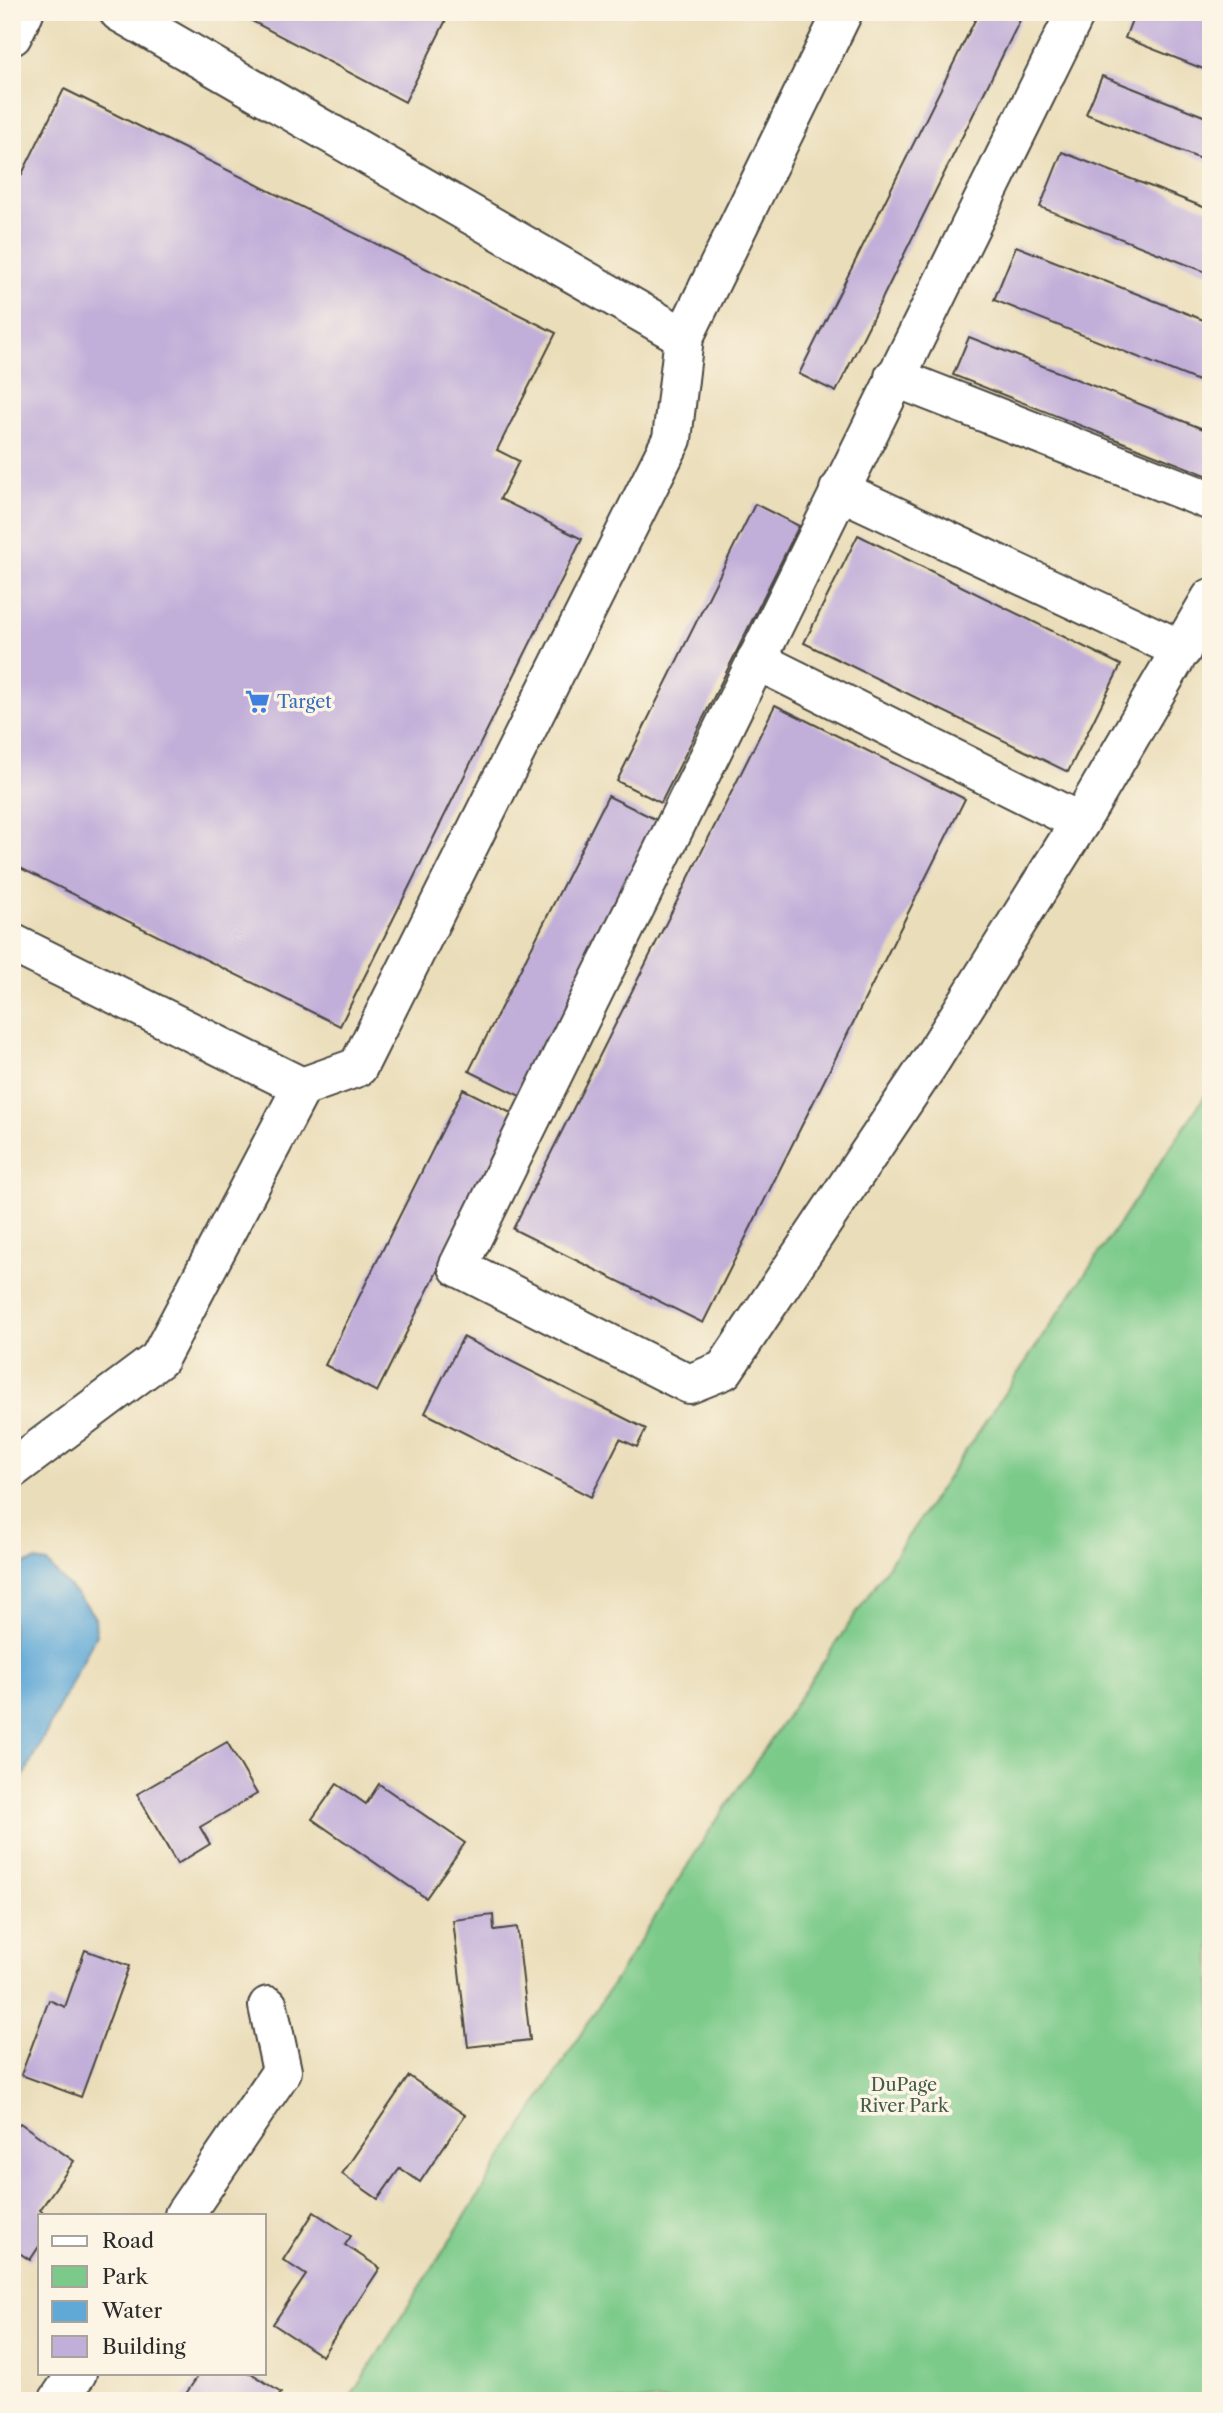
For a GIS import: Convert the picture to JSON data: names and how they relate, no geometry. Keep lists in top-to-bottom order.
{
  "parks": ["DuPage River Park"],
  "places": {
    "supermarket": ["Target"]
  },
  "legend": [
    "Road",
    "Park",
    "Water",
    "Building"
  ]
}
